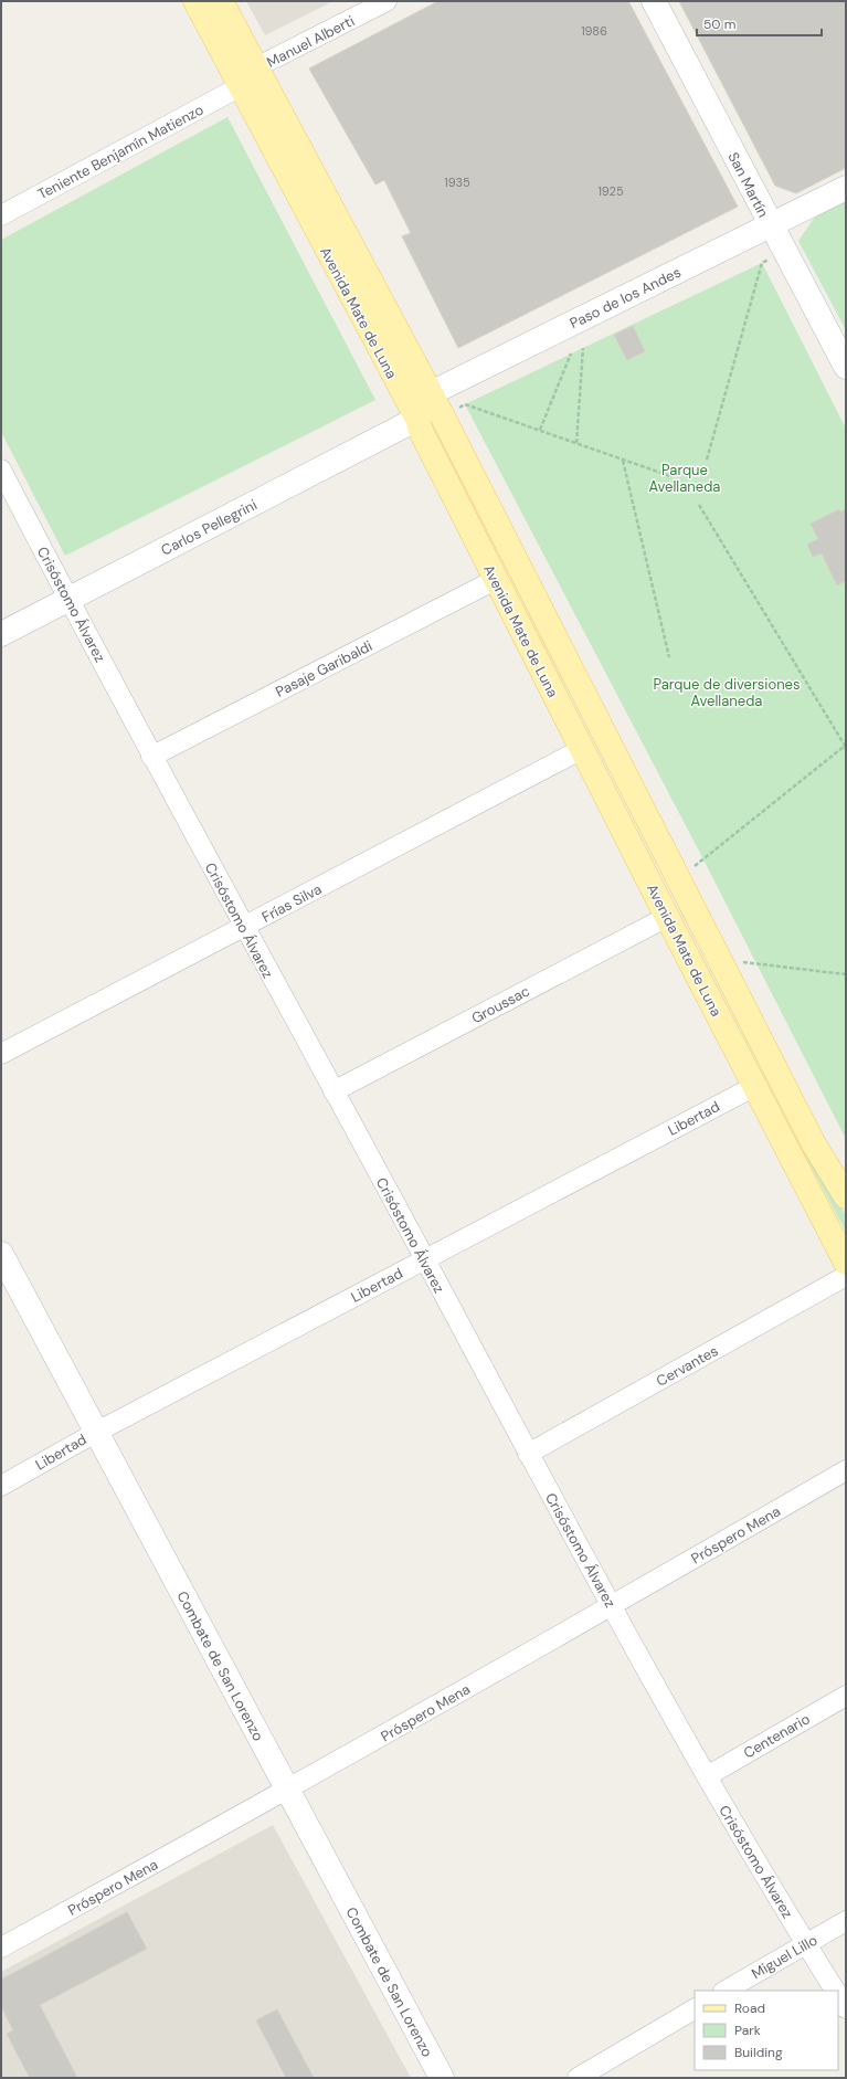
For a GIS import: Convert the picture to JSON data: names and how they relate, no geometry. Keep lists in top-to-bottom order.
{
  "streets": {
    "main road": ["Avenida Mate de Luna"],
    "street": [
      "Manuel Alberti",
      "Teniente Benjamín Matienzo",
      "San Martín",
      "Paso de los Andes",
      "Carlos Pellegrini",
      "Crisóstomo Álvarez",
      "Pasaje Garibaldi",
      "Frías Silva",
      "Groussac",
      "Libertad",
      "Cervantes",
      "Próspero Mena",
      "Combate de San Lorenzo",
      "Centenario",
      "Miguel Lillo"
    ]
  },
  "crossings": [
    ["Manuel Alberti", "Avenida Mate de Luna"],
    ["Teniente Benjamín Matienzo", "Avenida Mate de Luna"],
    ["San Martín", "Paso de los Andes"],
    ["Paso de los Andes", "Avenida Mate de Luna"],
    ["Avenida Mate de Luna", "Carlos Pellegrini"],
    ["Avenida Mate de Luna", "Pasaje Garibaldi"],
    ["Avenida Mate de Luna", "Frías Silva"],
    ["Avenida Mate de Luna", "Groussac"],
    ["Avenida Mate de Luna", "Libertad"],
    ["Carlos Pellegrini", "Crisóstomo Álvarez"],
    ["Crisóstomo Álvarez", "Pasaje Garibaldi"],
    ["Crisóstomo Álvarez", "Frías Silva"],
    ["Crisóstomo Álvarez", "Groussac"],
    ["Crisóstomo Álvarez", "Libertad"],
    ["Crisóstomo Álvarez", "Cervantes"],
    ["Crisóstomo Álvarez", "Próspero Mena"],
    ["Crisóstomo Álvarez", "Centenario"],
    ["Crisóstomo Álvarez", "Miguel Lillo"],
    ["Libertad", "Combate de San Lorenzo"],
    ["Próspero Mena", "Combate de San Lorenzo"]
  ],
  "parks": ["Parque Avellaneda", "Parque de diversiones Avellaneda"],
  "house_numbers": ["1986", "1935", "1925"],
  "legend": ["Road", "Park", "Building"],
  "scale_bar": "50 m"
}
